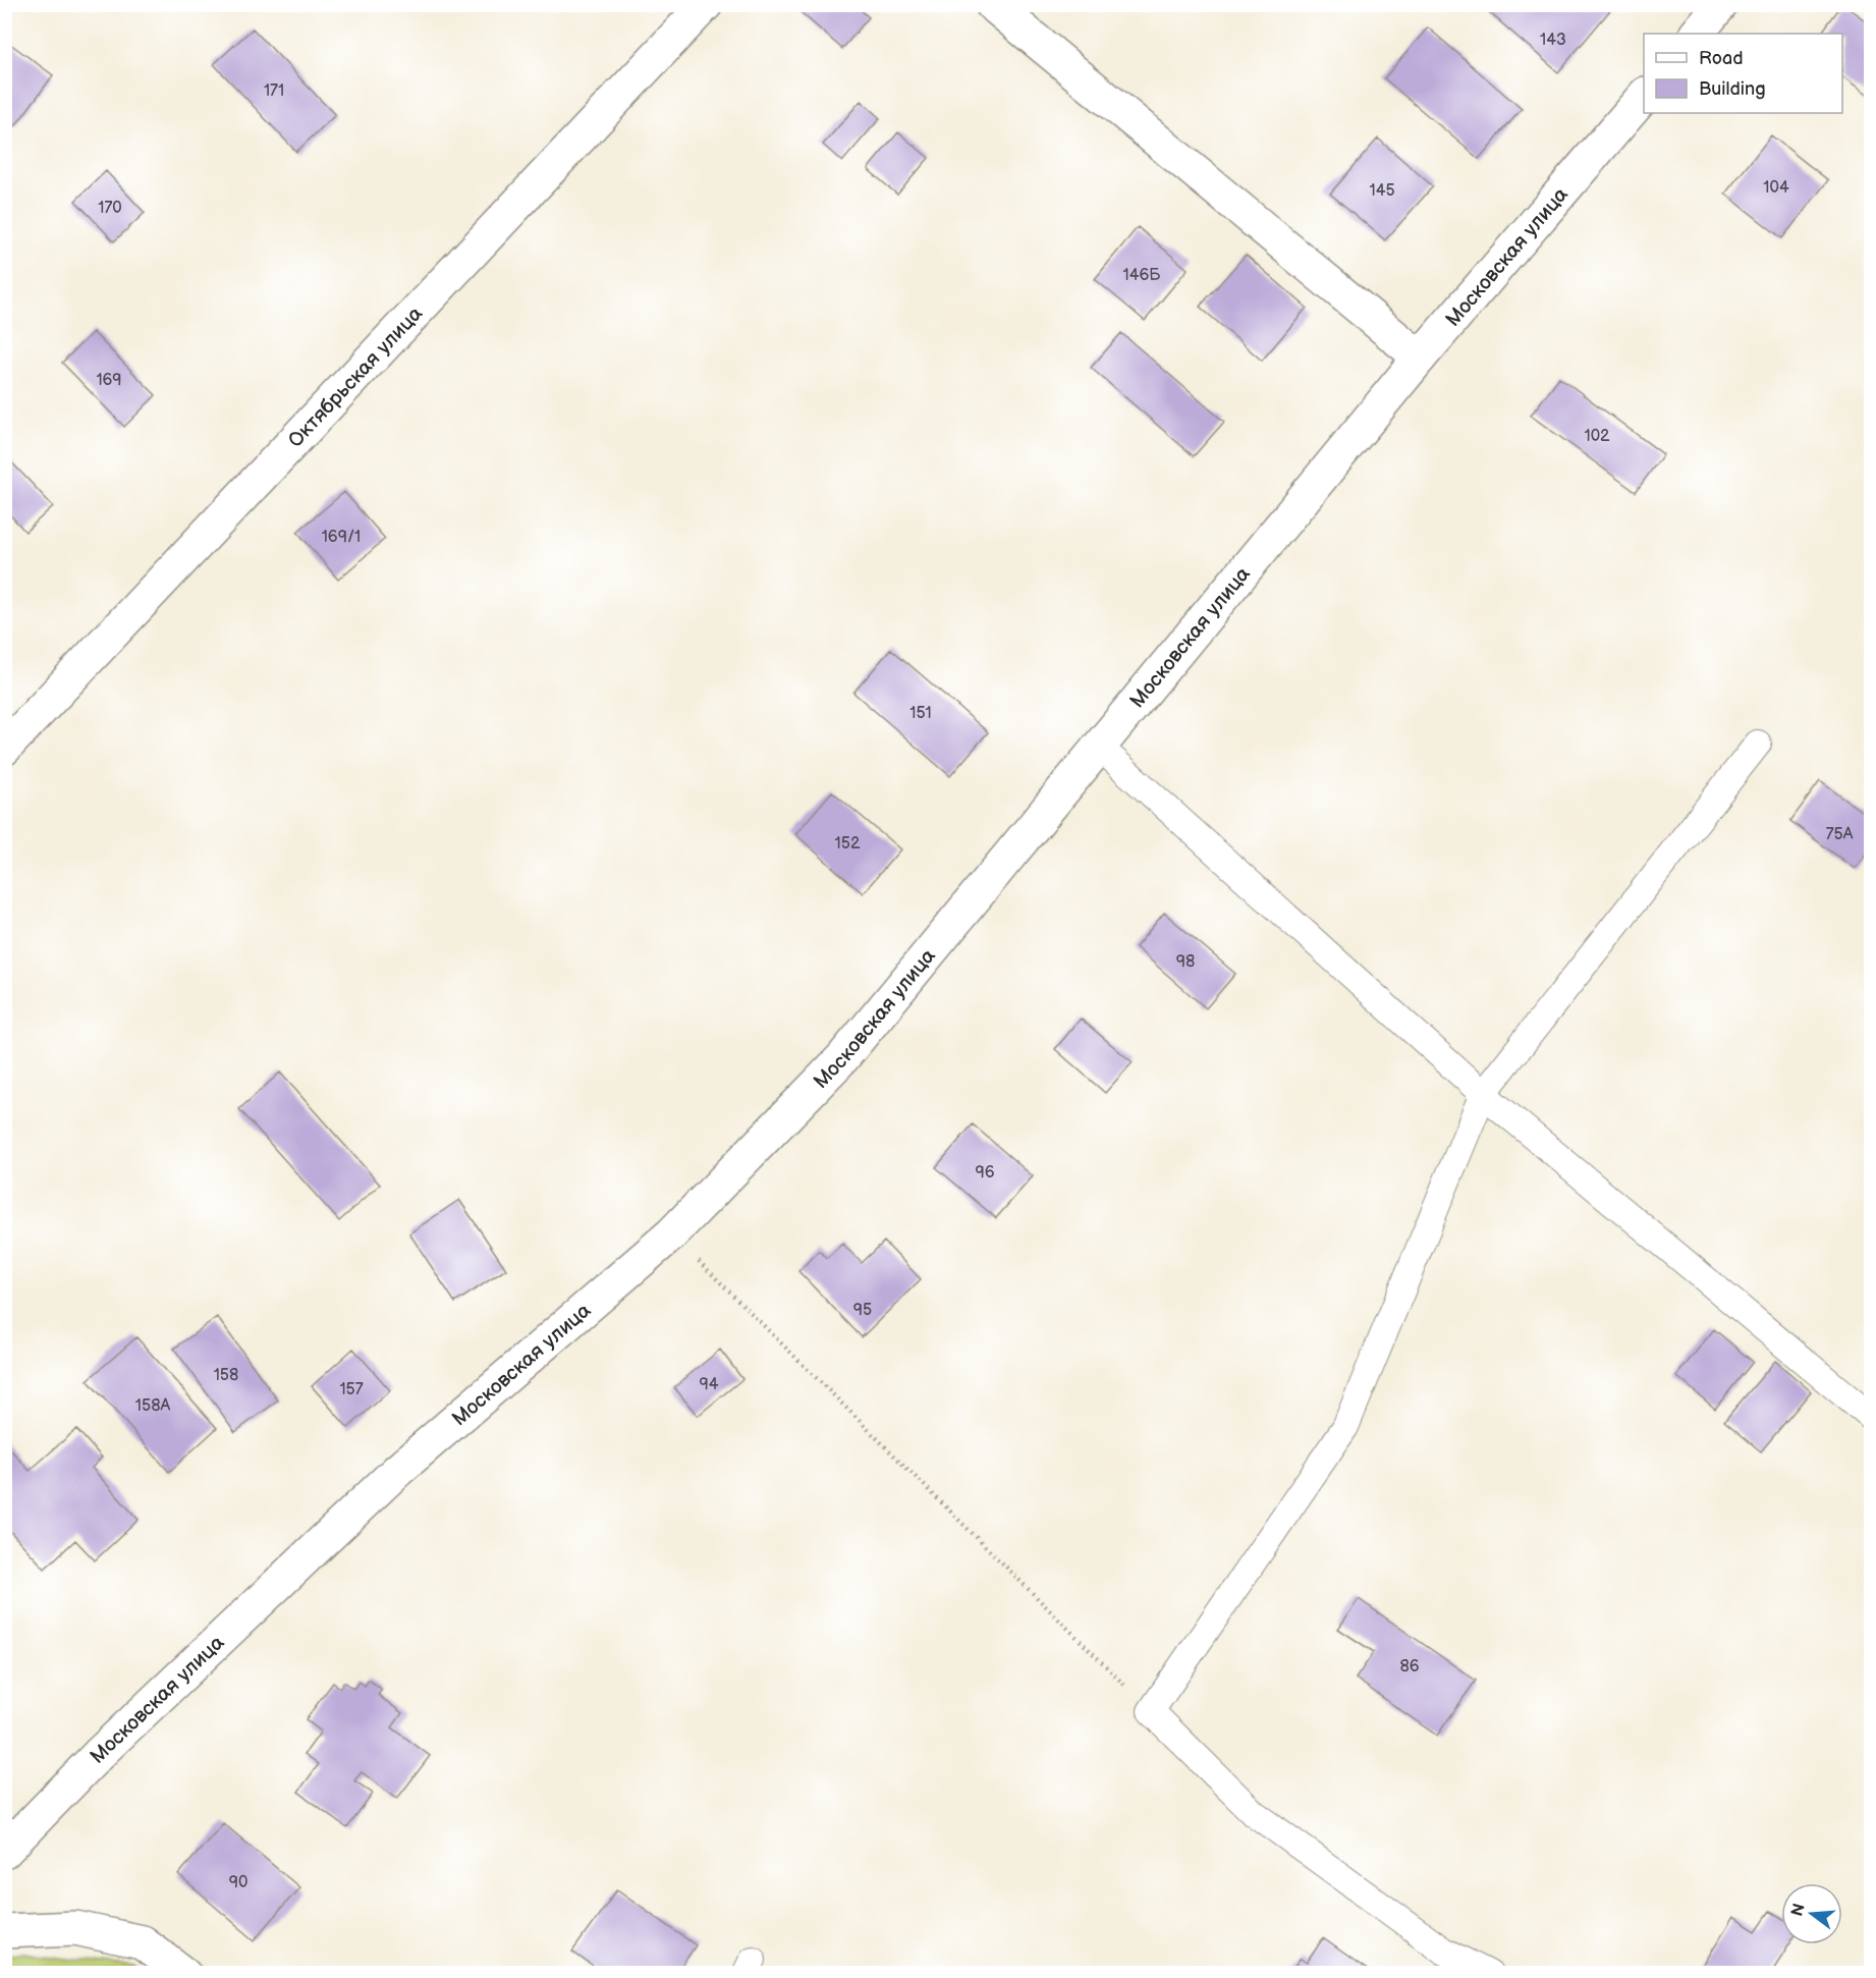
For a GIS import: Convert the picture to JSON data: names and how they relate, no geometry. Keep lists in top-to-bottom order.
{
  "streets": {
    "street": ["Московская улица", "Октябрьская улица"]
  },
  "house_numbers": [
    "143",
    "171",
    "104",
    "145",
    "170",
    "146Б",
    "169",
    "102",
    "169/1",
    "151",
    "75А",
    "152",
    "98",
    "96",
    "95",
    "158",
    "94",
    "157",
    "158А",
    "86",
    "90"
  ],
  "legend": ["Road", "Building"],
  "north": "left"
}
